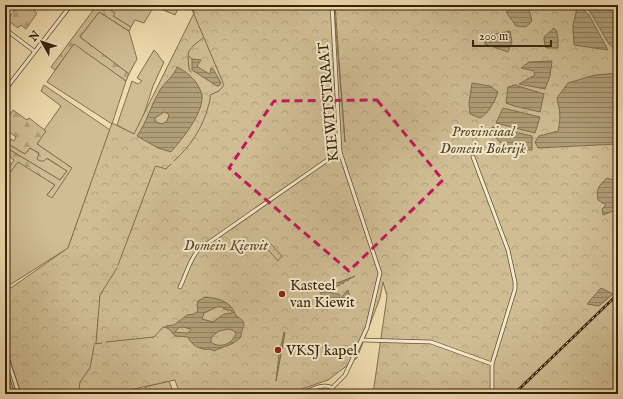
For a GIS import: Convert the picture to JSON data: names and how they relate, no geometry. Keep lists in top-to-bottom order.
{
  "streets": {
    "street": ["KIEWITSTRAAT"]
  },
  "parks": ["Provinciaal Domein Bokrijk", "Domein Kiewit"],
  "places": ["Kasteel van Kiewit", "VKSJ kapel"],
  "scale_bar": "200 m",
  "north": "top left"
}
